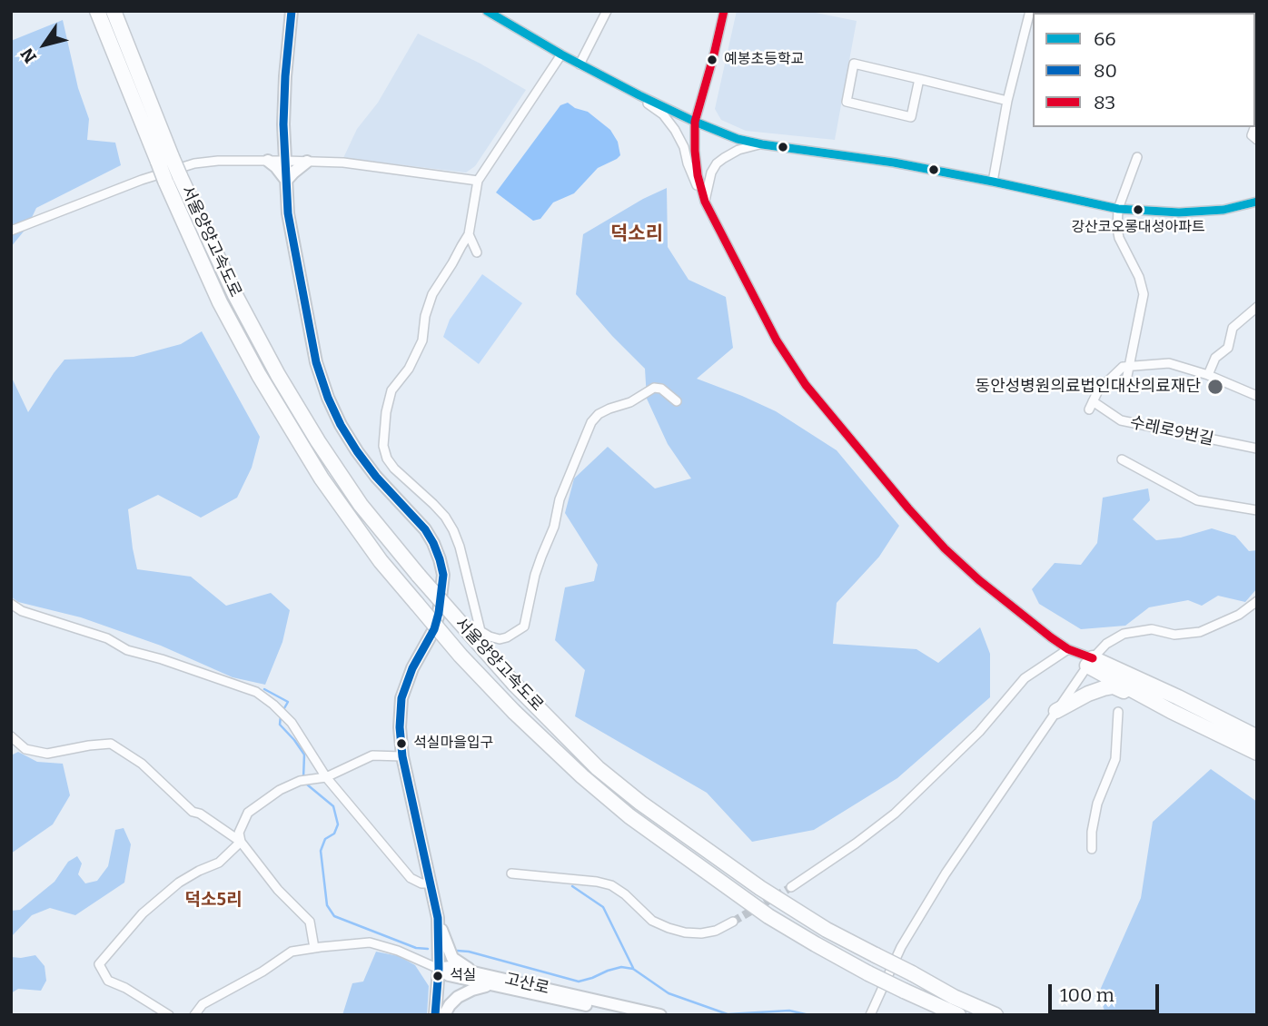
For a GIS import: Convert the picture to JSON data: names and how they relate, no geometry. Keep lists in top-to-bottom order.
{
  "streets": {
    "highway": ["서울양양고속도로"],
    "main road": ["고산로"],
    "street": ["수레로9번길"]
  },
  "districts": ["덕소리", "덕소5리"],
  "places": [
    "예봉초등학교",
    "강산코오롱대성아파트",
    "동안성병원의료법인대산의료재단",
    "석실마을입구",
    "석실"
  ],
  "lines": ["transit line 66", "transit line 80", "transit line 83"],
  "legend": ["66", "80", "83"],
  "scale_bar": "100 m",
  "north": "bottom left"
}
